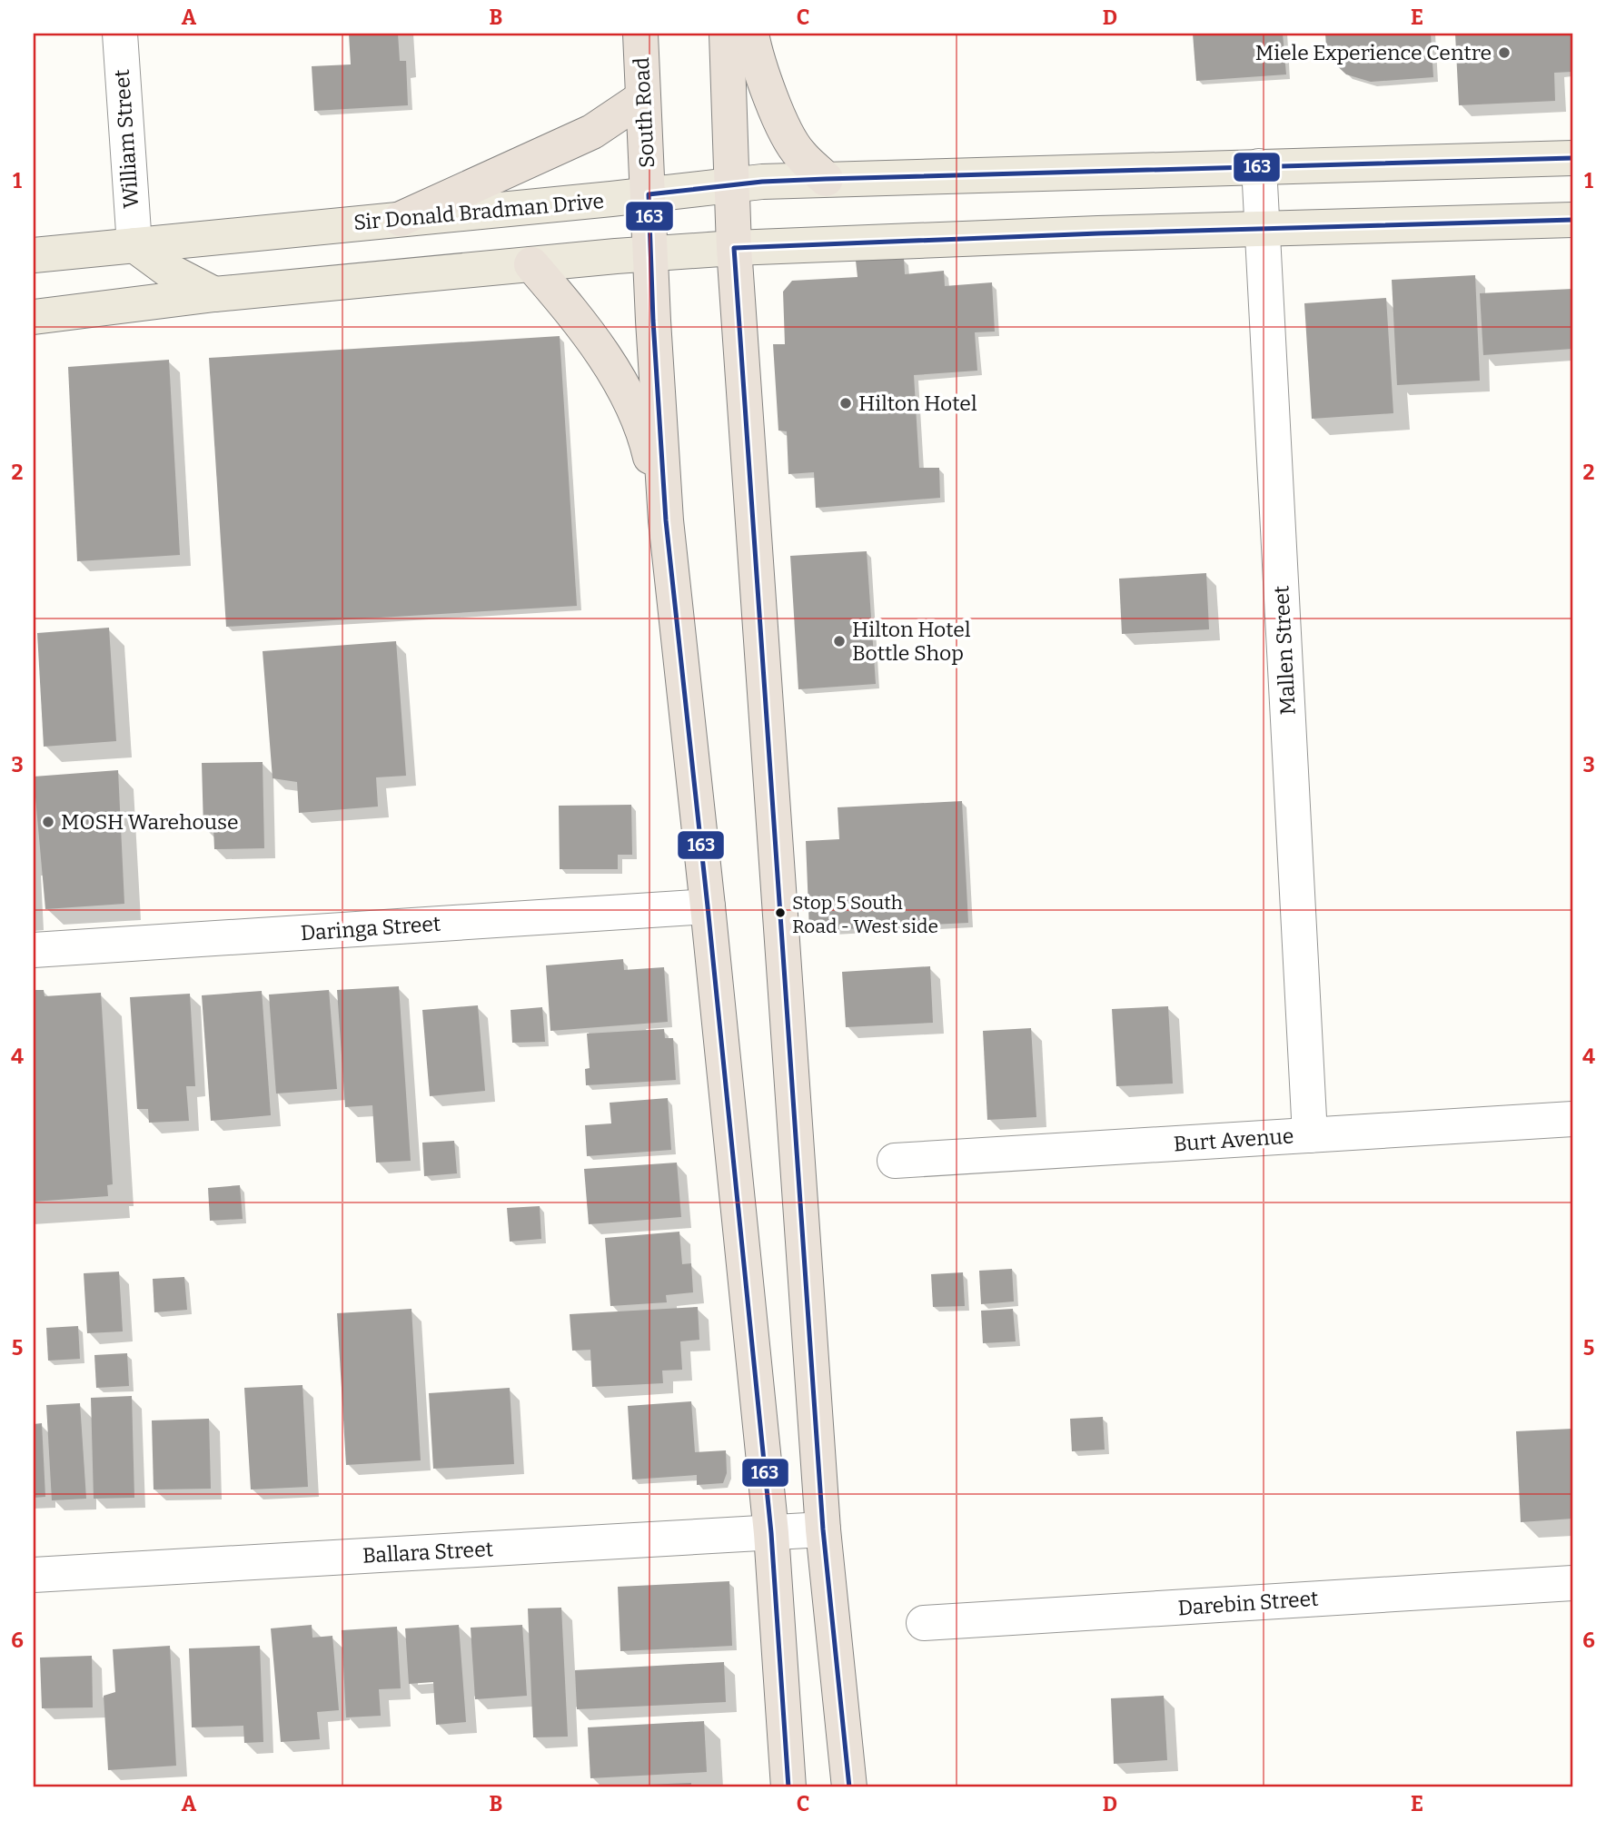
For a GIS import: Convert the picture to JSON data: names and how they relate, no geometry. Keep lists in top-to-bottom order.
{
  "streets": {
    "highway": ["South Road"],
    "main road": ["Sir Donald Bradman Drive"],
    "street": [
      "William Street",
      "Mallen Street",
      "Daringa Street",
      "Burt Avenue",
      "Ballara Street",
      "Darebin Street"
    ]
  },
  "crossings": [
    ["South Road", "Sir Donald Bradman Drive"],
    ["South Road", "Daringa Street"],
    ["South Road", "Ballara Street"],
    ["William Street", "Sir Donald Bradman Drive"],
    ["Sir Donald Bradman Drive", "Mallen Street"],
    ["Mallen Street", "Burt Avenue"]
  ],
  "places": [
    "Miele Experience Centre",
    "Hilton Hotel",
    "Hilton Hotel Bottle Shop",
    "MOSH Warehouse",
    "Stop 5 South Road - West side"
  ],
  "lines": ["transit line 163"],
  "grid": {
    "columns": [
      "A",
      "B",
      "C",
      "D",
      "E"
    ],
    "rows": [
      "1",
      "2",
      "3",
      "4",
      "5",
      "6"
    ]
  }
}
